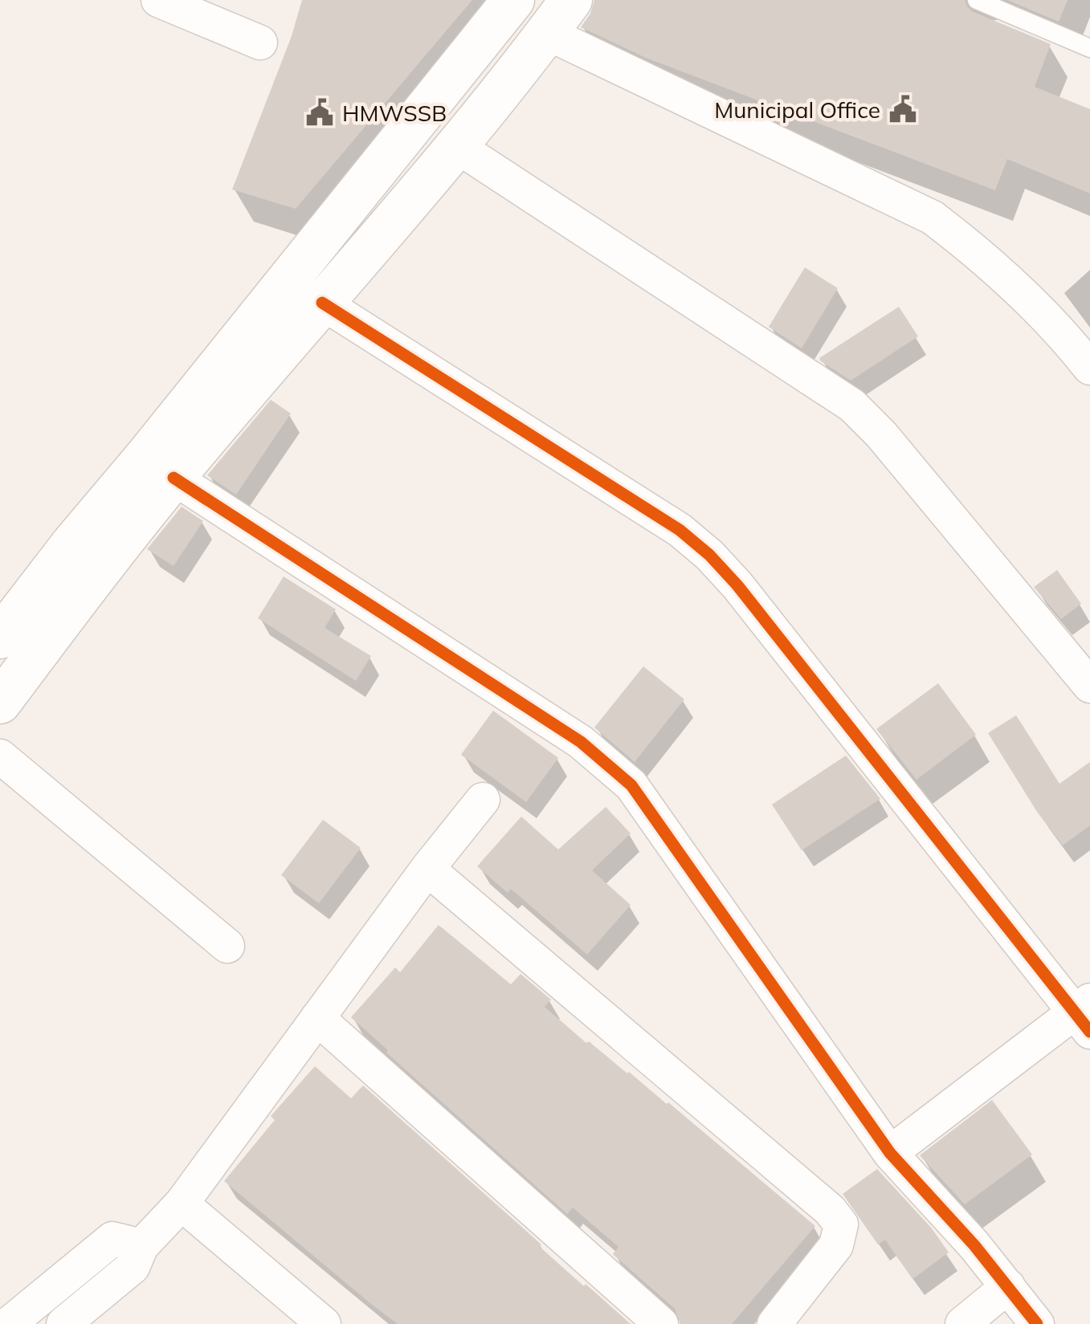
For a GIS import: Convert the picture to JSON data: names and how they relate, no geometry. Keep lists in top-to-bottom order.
{
  "places": {
    "public building": ["Municipal Office", "HMWSSB"]
  }
}
